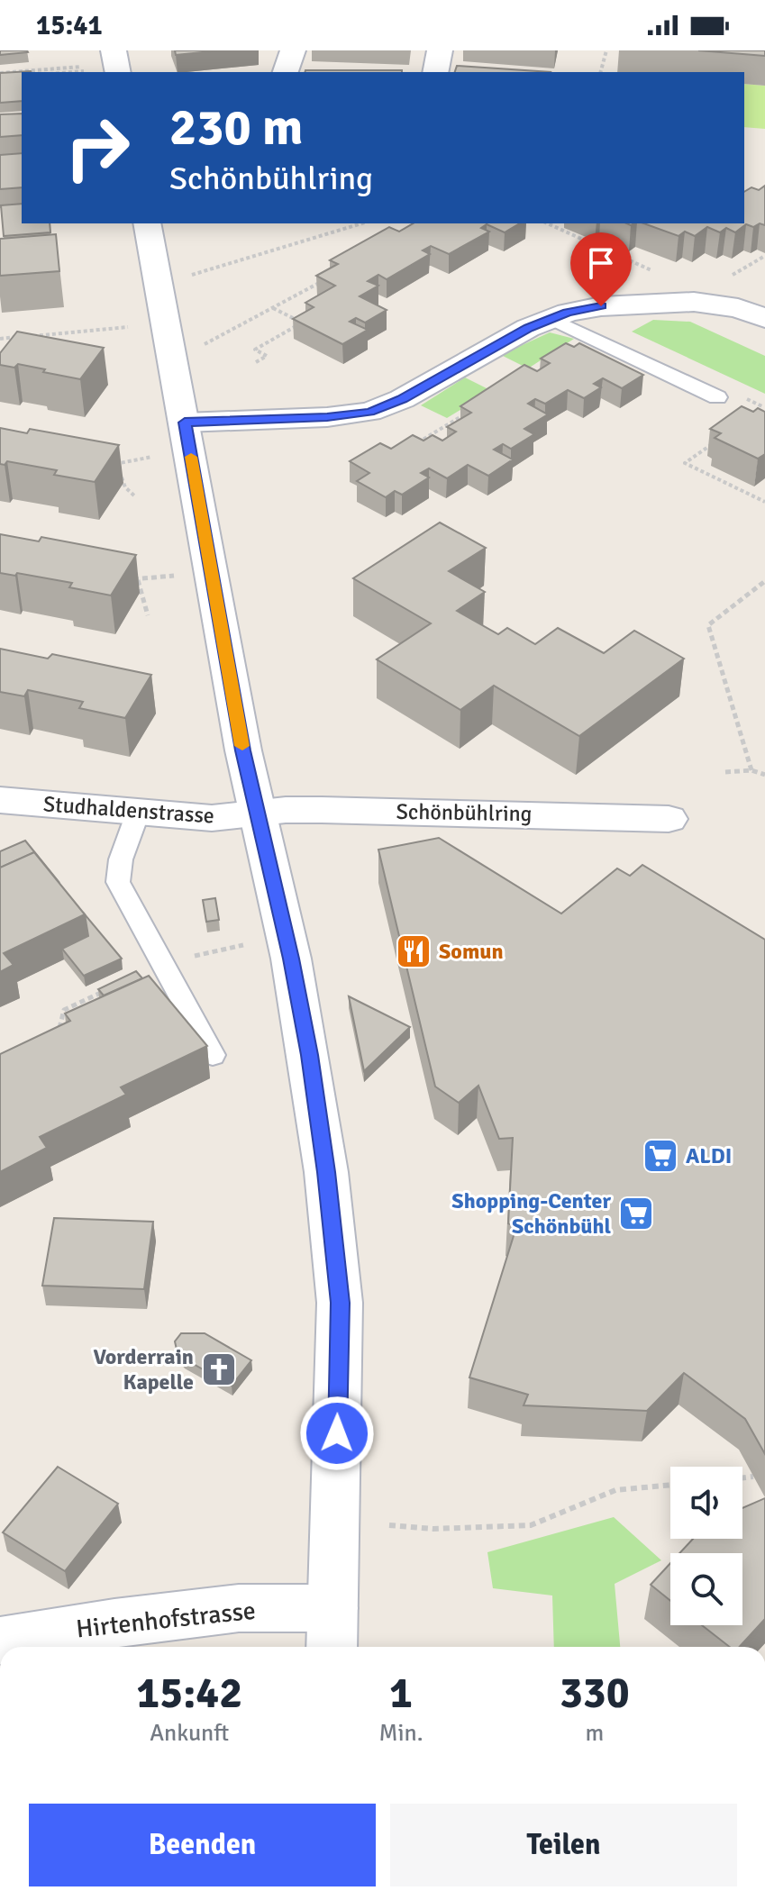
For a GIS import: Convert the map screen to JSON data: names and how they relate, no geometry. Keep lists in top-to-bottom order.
{
  "streets": {
    "street": ["Studhaldenstrasse", "Schönbühlring", "Hirtenhofstrasse"]
  },
  "crossings": [
    ["Studhaldenstrasse", "Schönbühlring"]
  ],
  "places": {
    "restaurant": ["Somun"],
    "supermarket": ["ALDI", "Shopping-Center Schönbühl"],
    "church": ["Vorderrain Kapelle"]
  },
  "page": {
    "status": "15:41",
    "turn": ["230 m", "Schönbühlring"],
    "eta": [
      "15:42",
      "Ankunft",
      "1",
      "Min.",
      "330",
      "m"
    ],
    "buttons": ["Beenden", "Teilen"]
  }
}
